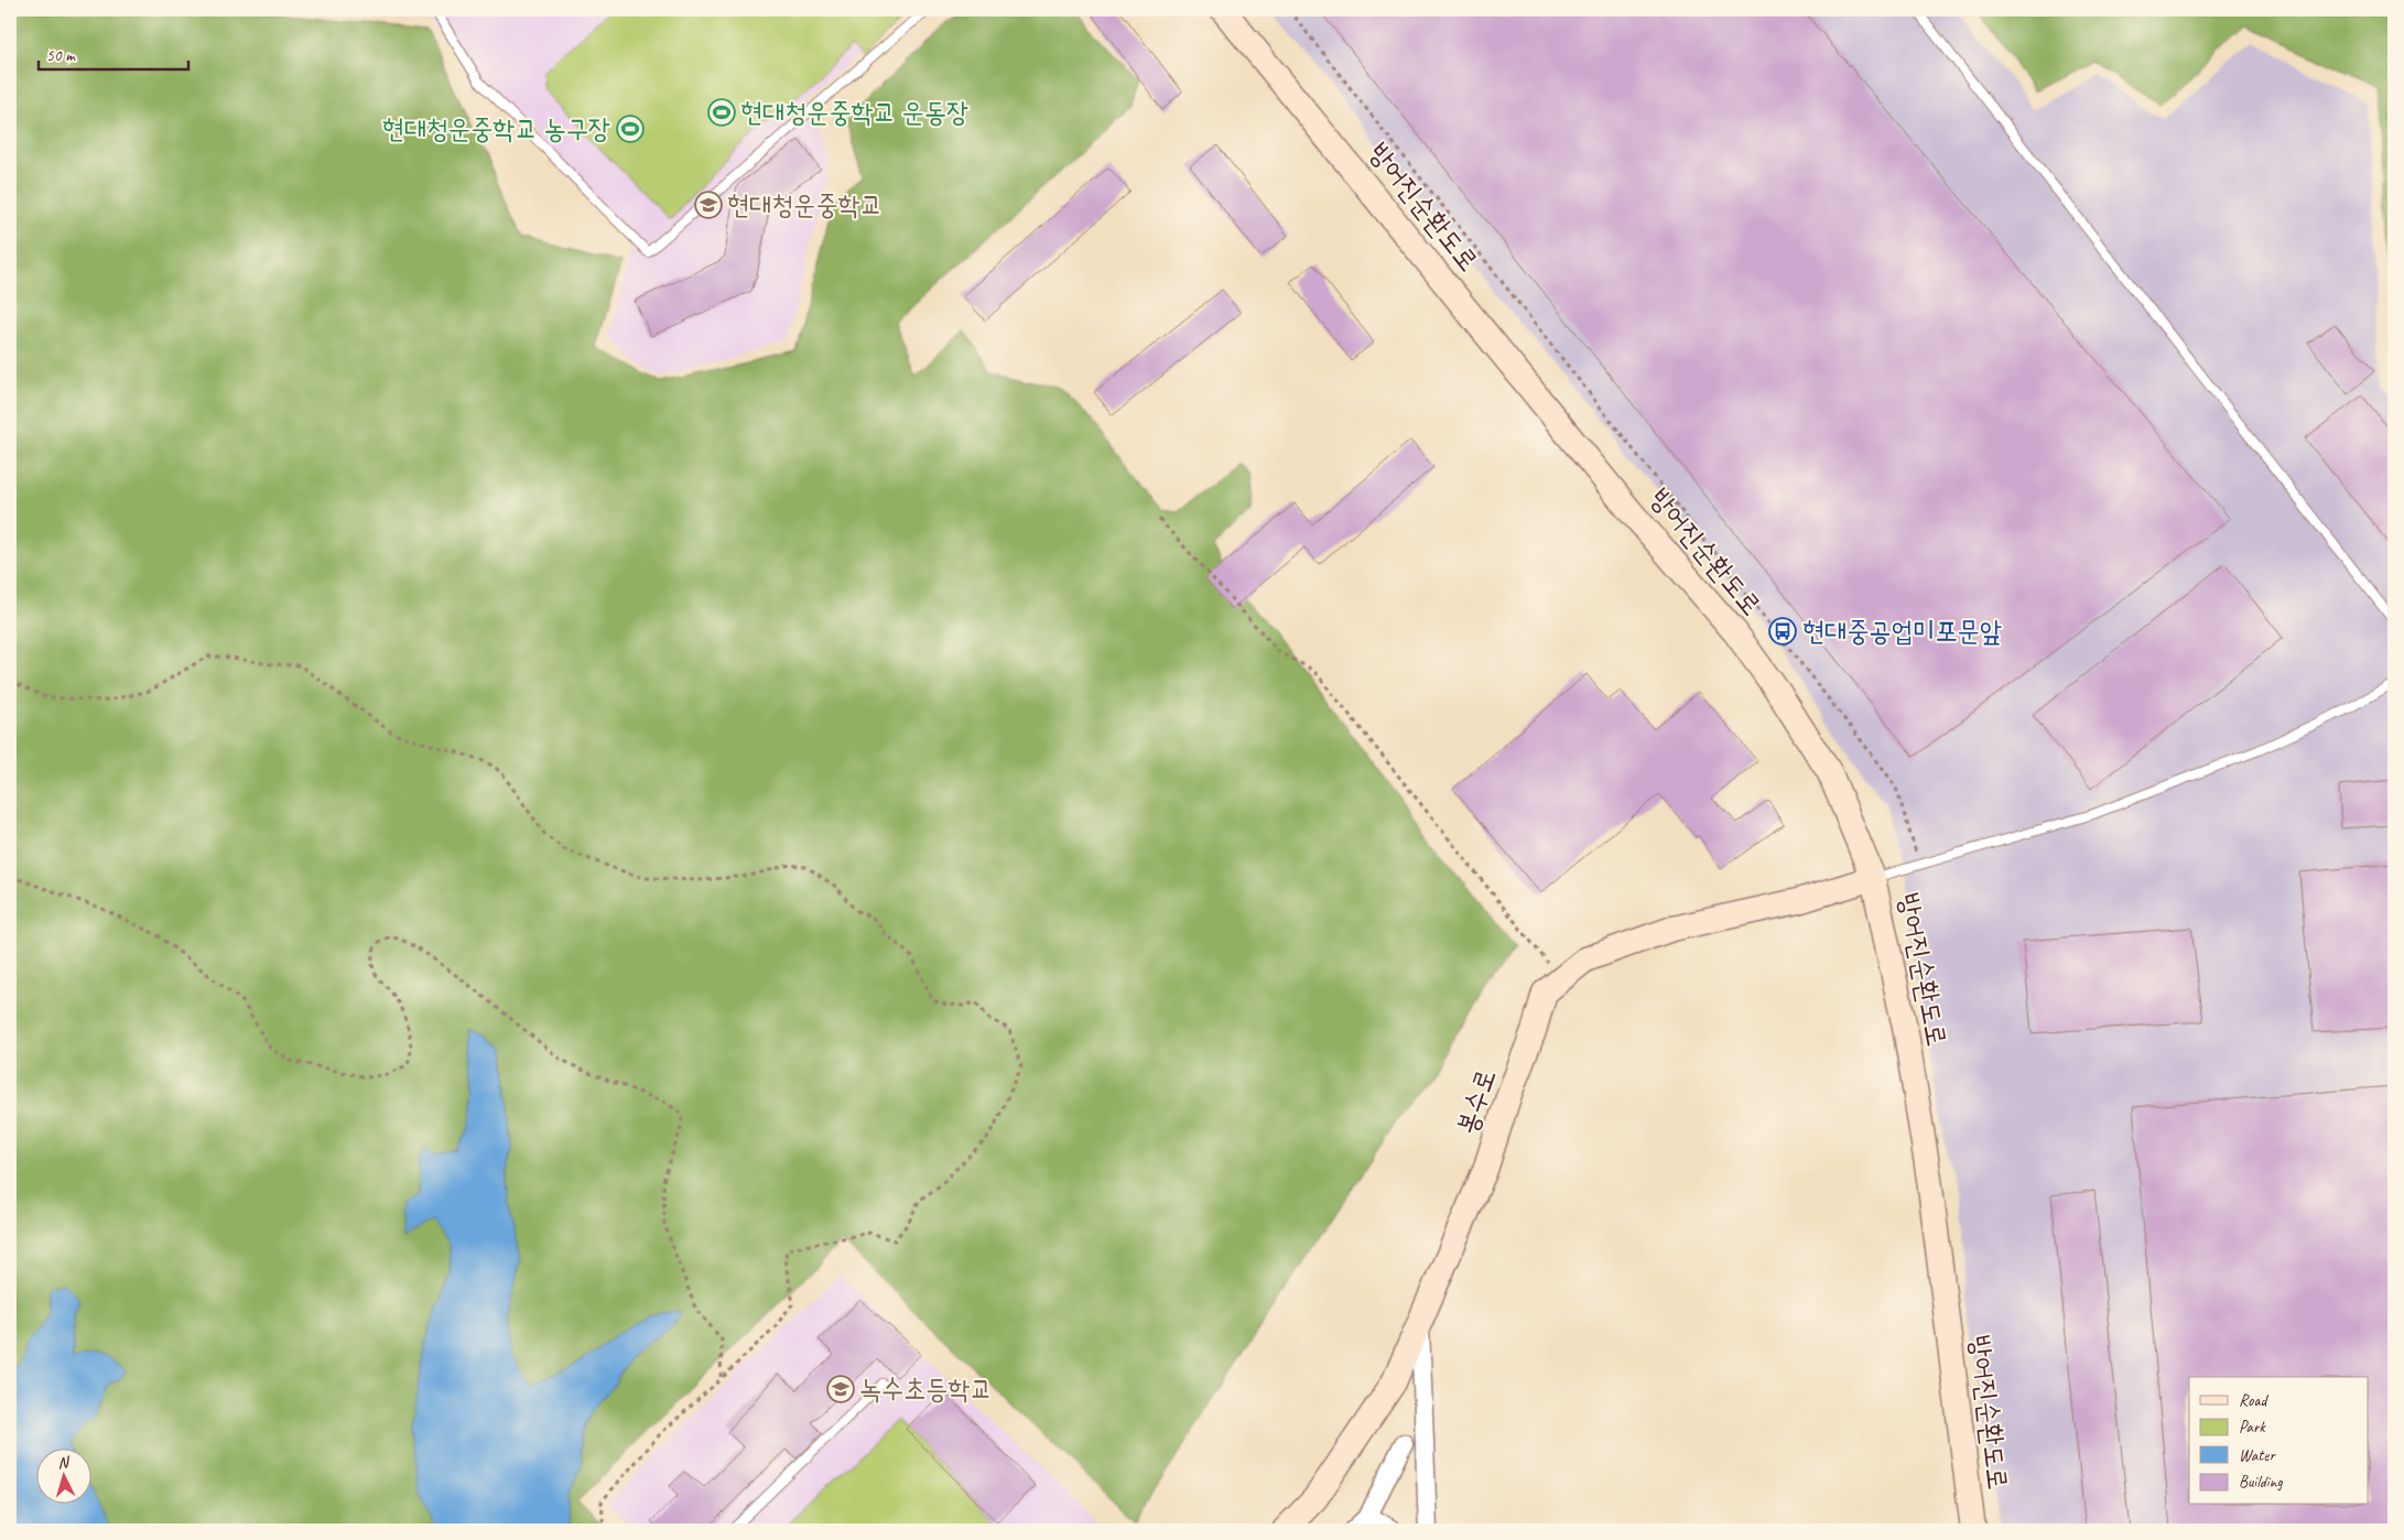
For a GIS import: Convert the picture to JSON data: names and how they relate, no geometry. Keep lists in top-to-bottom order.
{
  "streets": {
    "main road": ["방어진순환도로", "봉수로"]
  },
  "crossings": [
    ["방어진순환도로", "봉수로"]
  ],
  "places": {
    "sports": ["현대청운중학교 운동장", "현대청운중학교 농구장"],
    "school or university": ["현대청운중학교", "녹수초등학교"],
    "bus stop": ["현대중공업미포문앞"]
  },
  "legend": [
    "Road",
    "Park",
    "Water",
    "Building"
  ],
  "scale_bar": "50 m",
  "north": "top"
}
